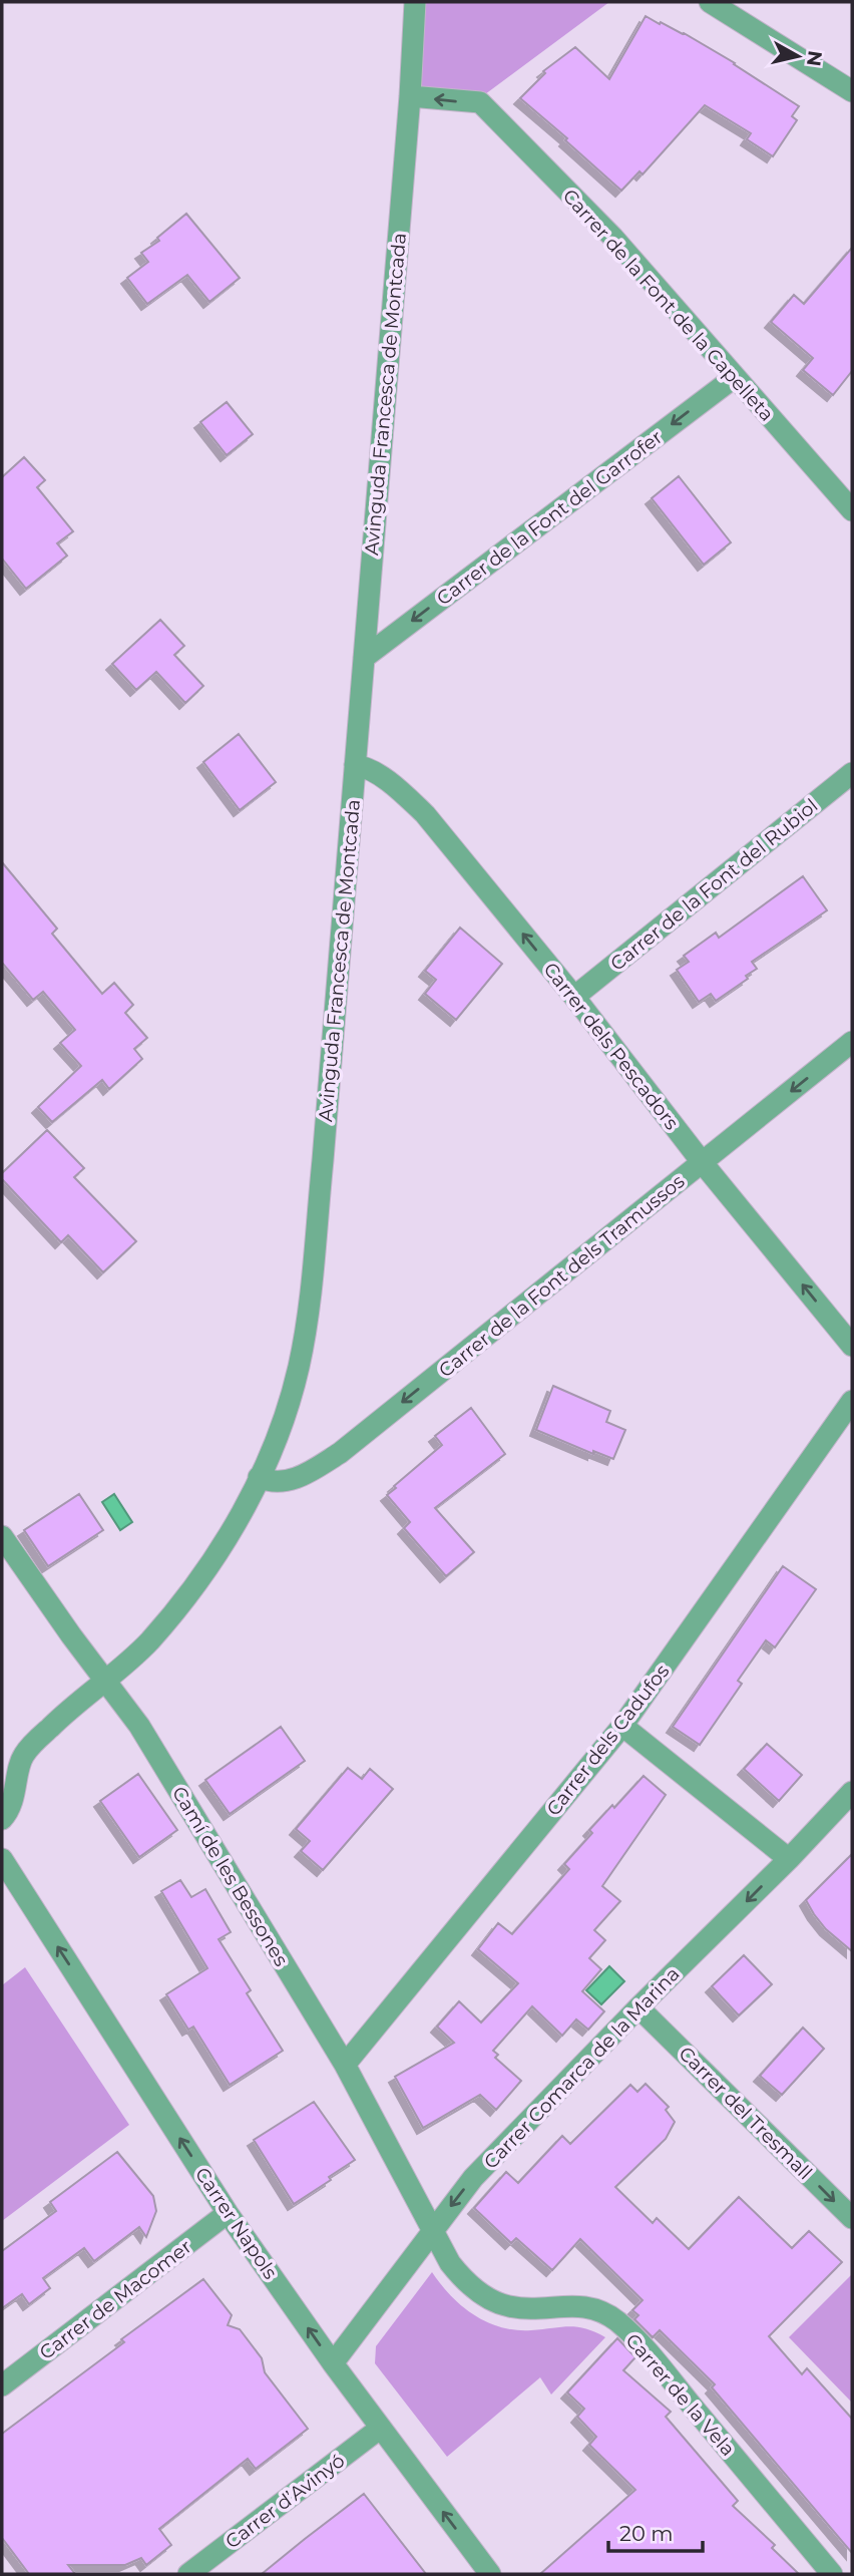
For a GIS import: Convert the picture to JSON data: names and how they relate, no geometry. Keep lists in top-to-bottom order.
{
  "streets": {
    "street": [
      "Carrer de la Font de la Capelleta",
      "Avinguda Francesca de Montcada",
      "Carrer de la Font del Garrofer",
      "Carrer de la Font del Rubiol",
      "Carrer dels Pescadors",
      "Carrer de la Font dels Tramussos",
      "Carrer dels Cadufos",
      "Camí de les Bessones",
      "Carrer Comarca de la Marina",
      "Carrer del Tresmall",
      "Carrer Napols",
      "Carrer de Macomer",
      "Carrer de la Vela",
      "Carrer d’Avinyó"
    ]
  },
  "crossings": [
    ["Carrer de la Font de la Capelleta", "Avinguda Francesca de Montcada"],
    ["Carrer de la Font de la Capelleta", "Carrer de la Font del Garrofer"],
    ["Avinguda Francesca de Montcada", "Carrer de la Font del Garrofer"],
    ["Avinguda Francesca de Montcada", "Carrer dels Pescadors"],
    ["Avinguda Francesca de Montcada", "Carrer de la Font dels Tramussos"],
    ["Avinguda Francesca de Montcada", "Camí de les Bessones"],
    ["Carrer de la Font del Rubiol", "Carrer dels Pescadors"],
    ["Carrer dels Pescadors", "Carrer de la Font dels Tramussos"],
    ["Carrer dels Cadufos", "Camí de les Bessones"],
    ["Camí de les Bessones", "Carrer Comarca de la Marina"],
    ["Camí de les Bessones", "Carrer de la Vela"],
    ["Carrer Comarca de la Marina", "Carrer del Tresmall"],
    ["Carrer Comarca de la Marina", "Carrer Napols"],
    ["Carrer Comarca de la Marina", "Carrer de la Vela"],
    ["Carrer Napols", "Carrer de Macomer"],
    ["Carrer Napols", "Carrer d’Avinyó"]
  ],
  "one_way": [
    "Carrer de la Font de la Capelleta",
    "Carrer de la Font del Garrofer",
    "Carrer dels Pescadors",
    "Carrer de la Font dels Tramussos",
    "Carrer Comarca de la Marina",
    "Carrer del Tresmall",
    "Carrer Napols"
  ],
  "scale_bar": "20 m",
  "north": "right"
}
